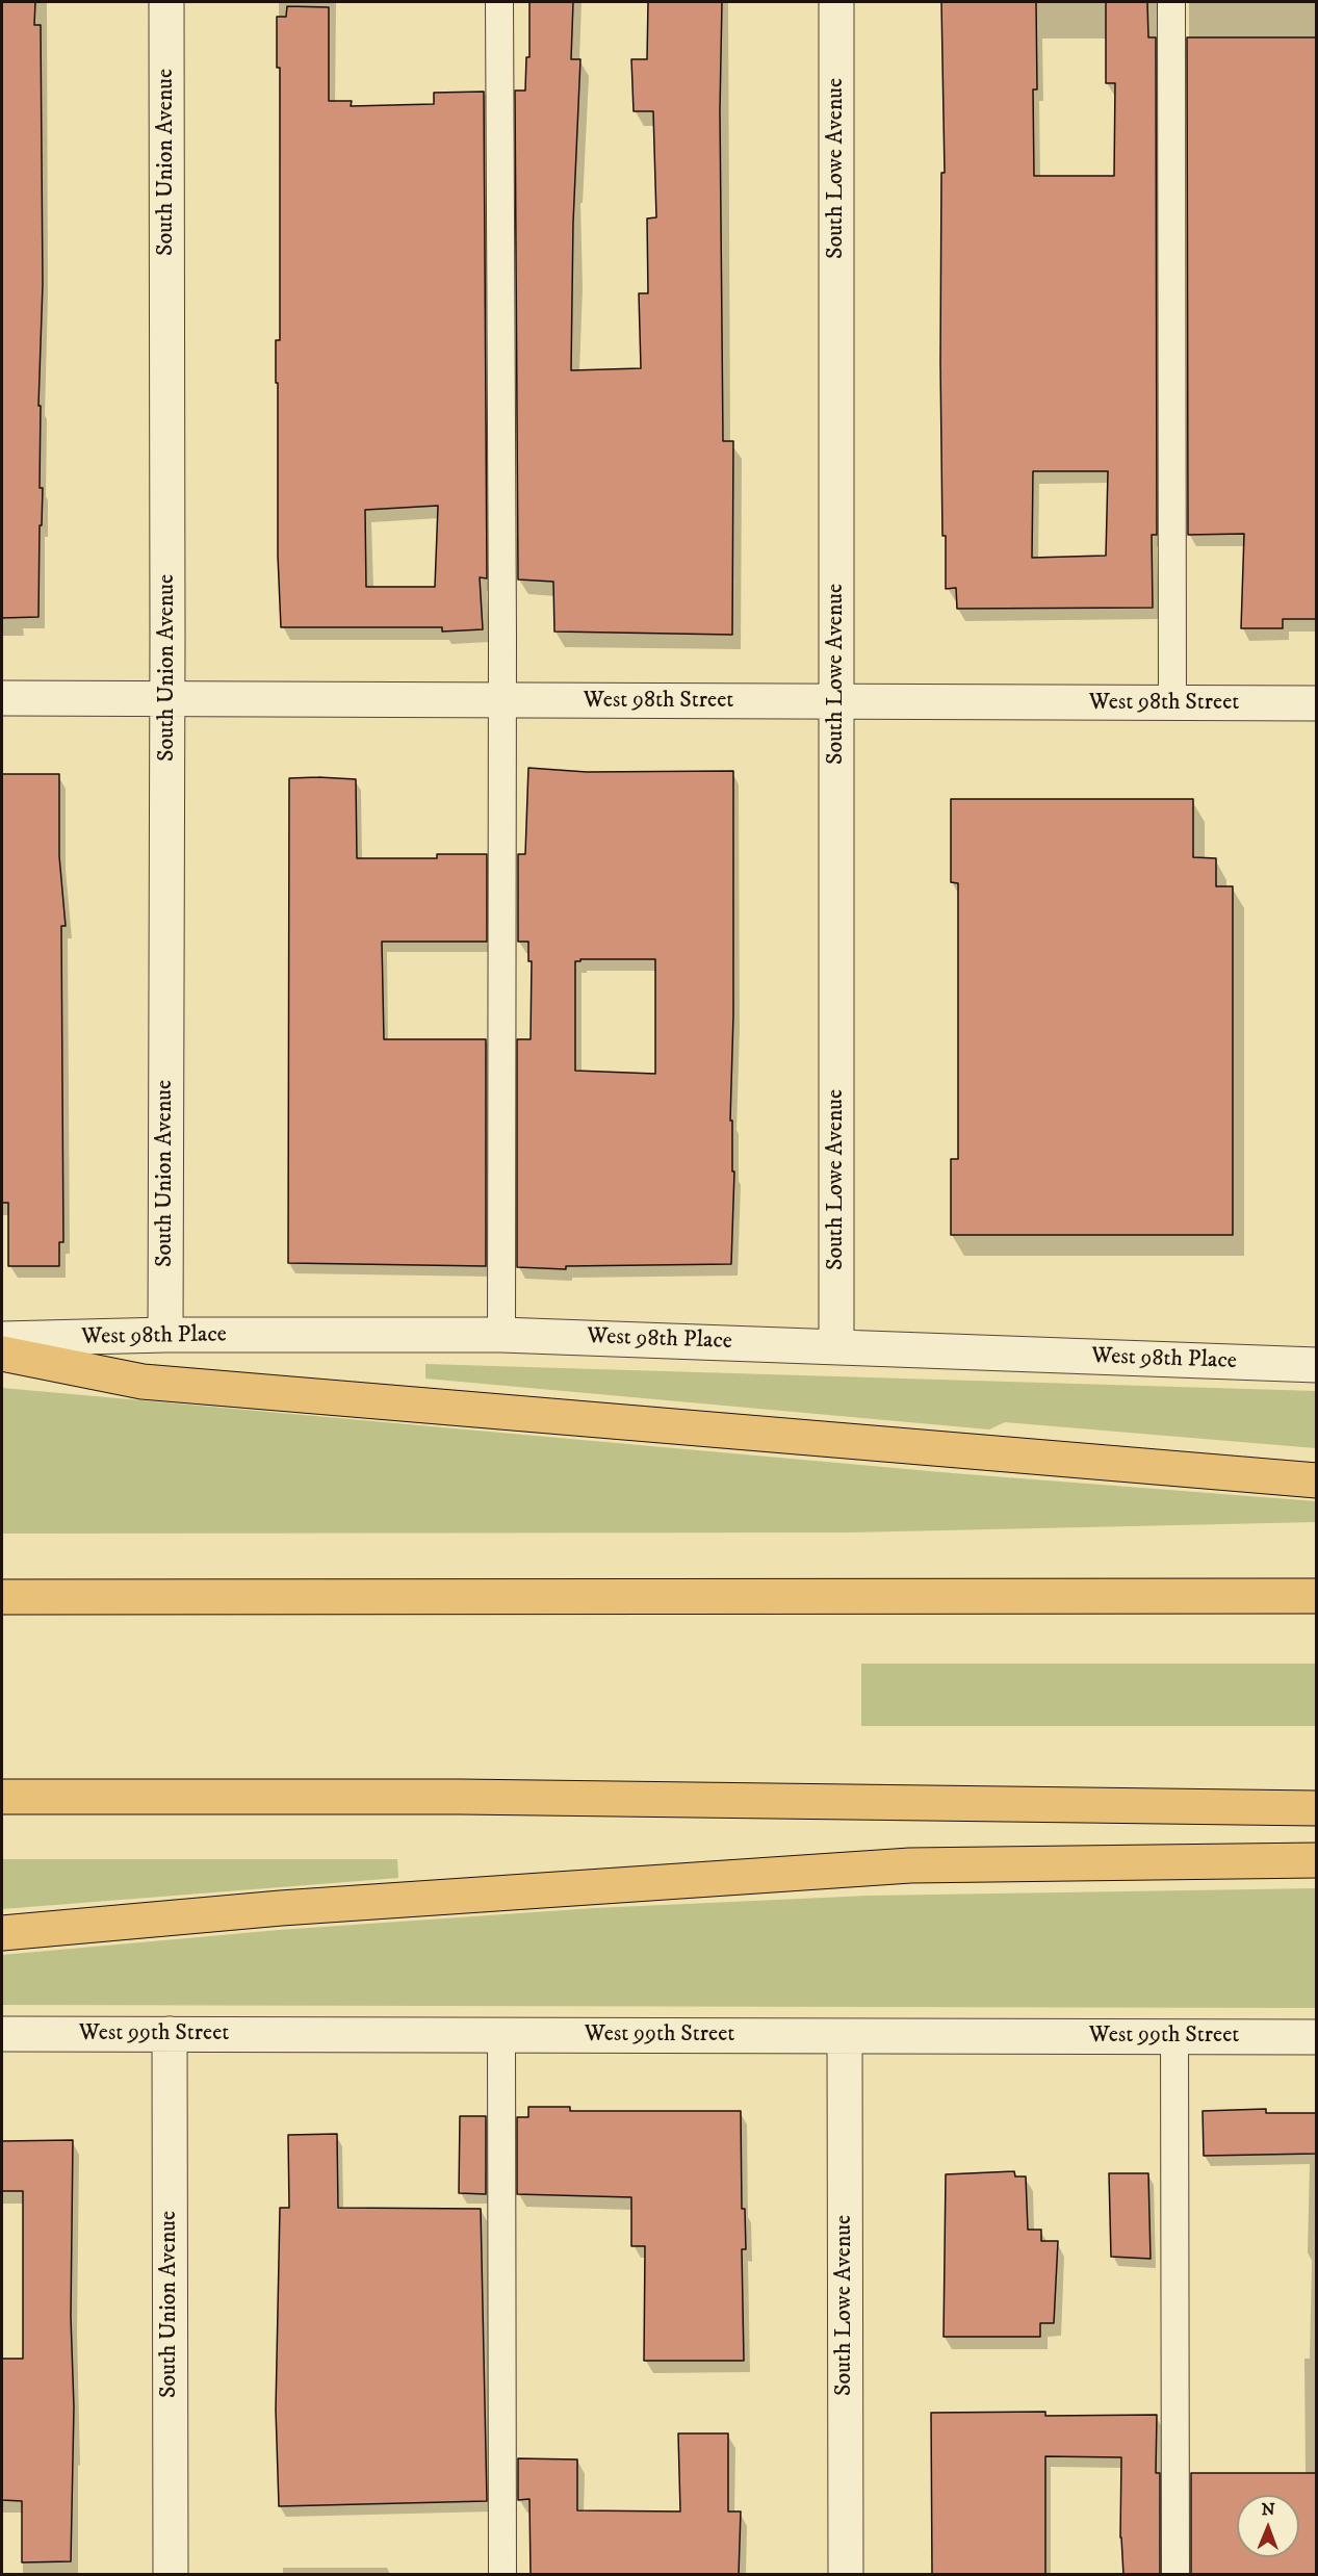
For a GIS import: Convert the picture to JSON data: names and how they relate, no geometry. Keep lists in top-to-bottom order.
{
  "streets": {
    "street": [
      "South Union Avenue",
      "South Lowe Avenue",
      "West 98th Street",
      "West 98th Place",
      "West 99th Street"
    ]
  },
  "crossings": [
    ["South Union Avenue", "West 98th Street"],
    ["South Union Avenue", "West 98th Place"],
    ["South Union Avenue", "West 99th Street"],
    ["South Lowe Avenue", "West 98th Street"],
    ["South Lowe Avenue", "West 98th Place"],
    ["South Lowe Avenue", "West 99th Street"]
  ],
  "north": "top"
}
